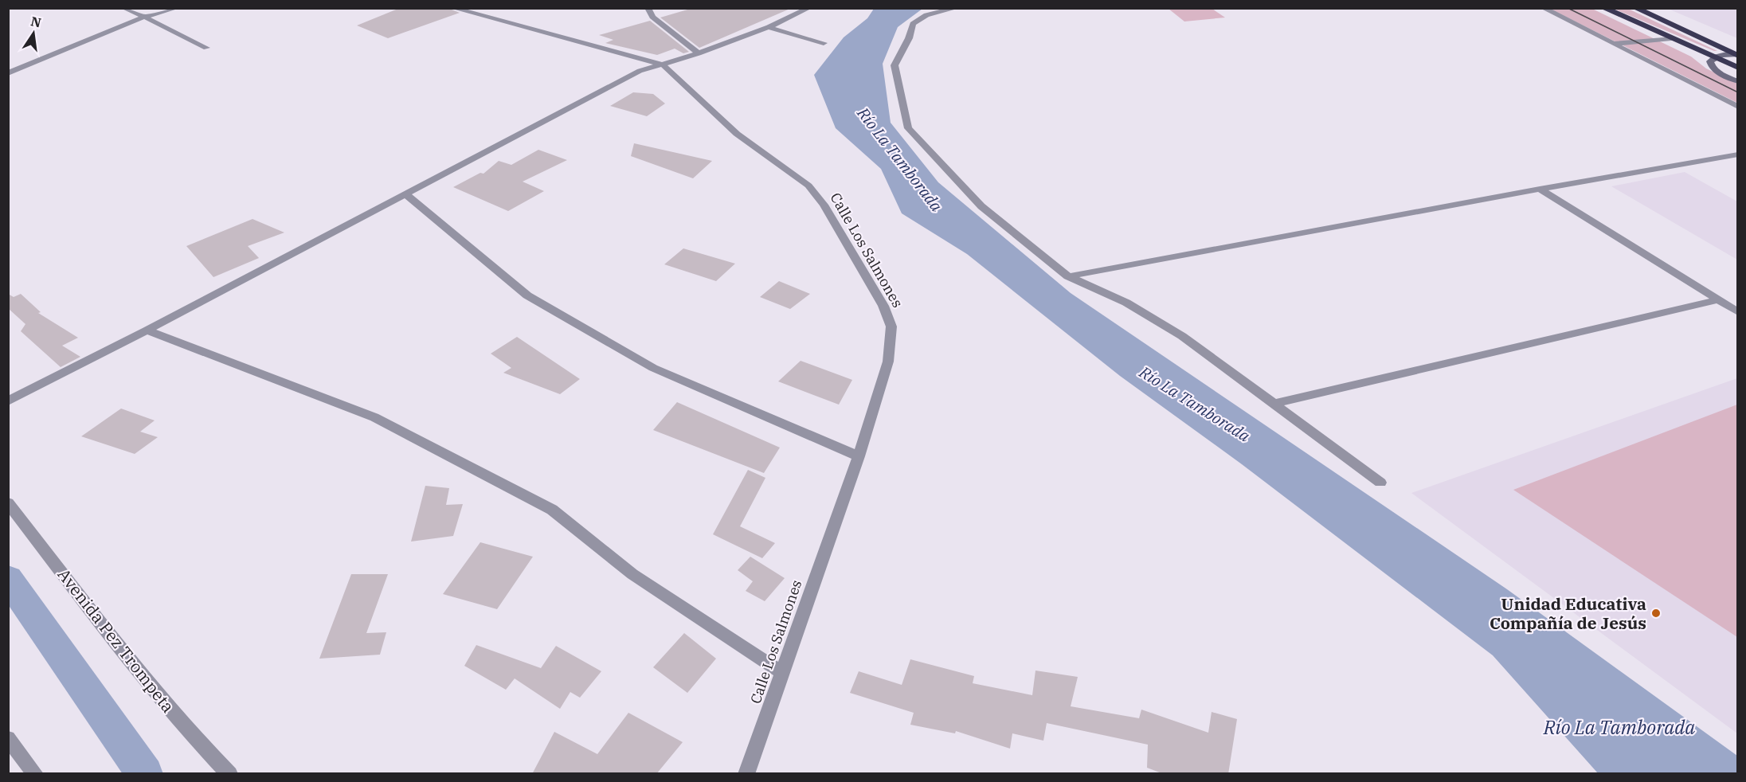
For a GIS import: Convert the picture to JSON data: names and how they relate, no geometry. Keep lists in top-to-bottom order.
{
  "streets": {
    "street": ["Calle Los Salmones", "Avenida Pez Trompeta"]
  },
  "water": ["Río La Tamborada"],
  "places": ["Unidad Educativa Compañía de Jesús"],
  "north": "top"
}
